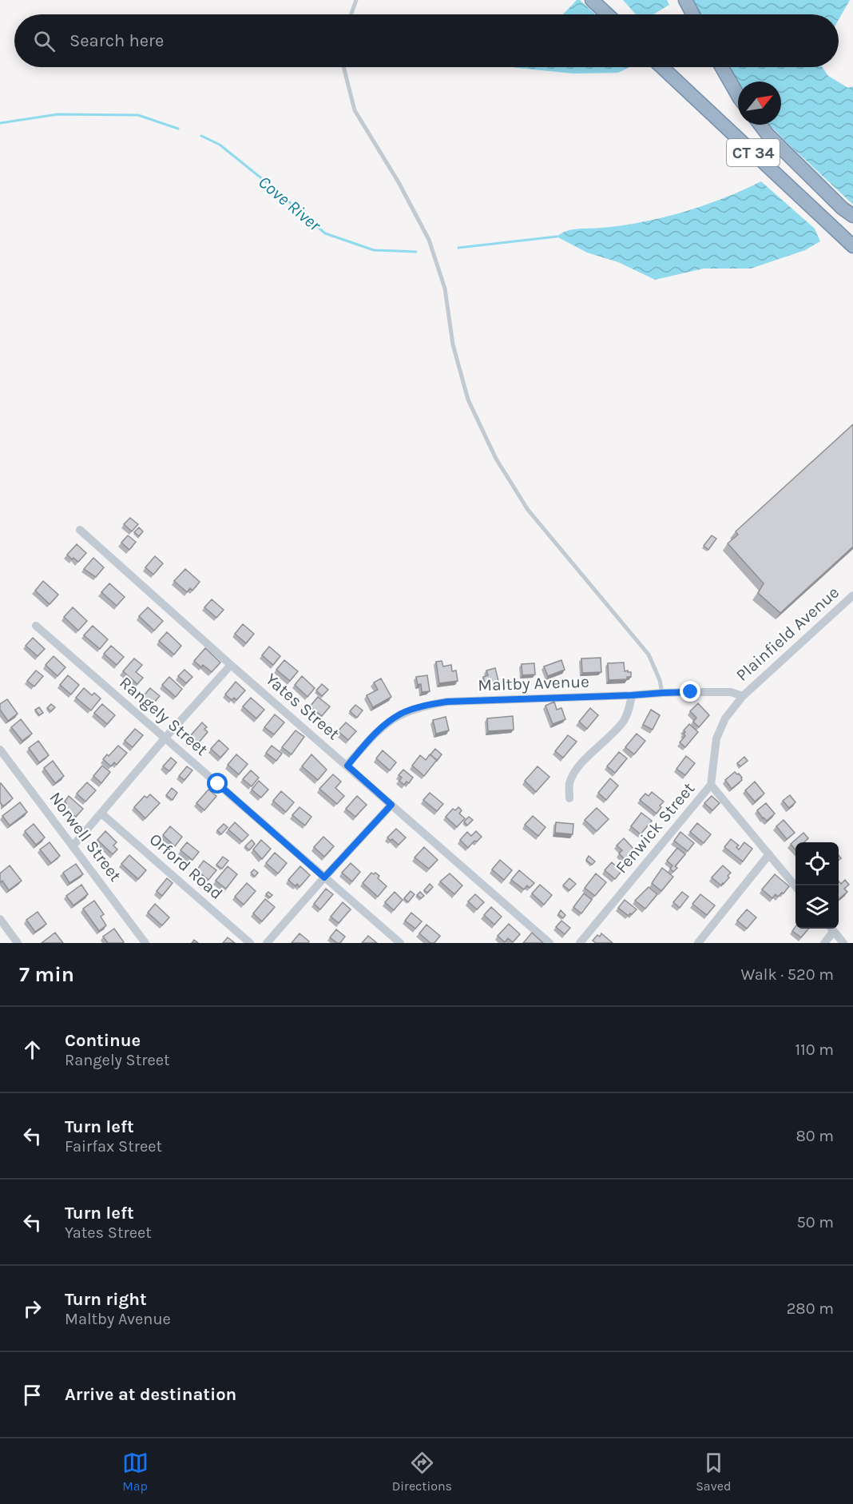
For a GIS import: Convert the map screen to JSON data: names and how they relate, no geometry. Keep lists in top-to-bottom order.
{
  "streets": {
    "highway": ["CT 34"],
    "street": [
      "Plainfield Avenue",
      "Maltby Avenue",
      "Yates Street",
      "Rangely Street",
      "Fenwick Street",
      "Norwell Street",
      "Orford Road"
    ]
  },
  "crossings": [
    ["Plainfield Avenue", "Maltby Avenue"],
    ["Plainfield Avenue", "Fenwick Street"],
    ["Maltby Avenue", "Yates Street"],
    ["Maltby Avenue", "Fenwick Street"]
  ],
  "water": ["Cove River"],
  "north": "top right",
  "page": {
    "search": "Search here",
    "heading": ["7 min", "Walk · 520 m"],
    "list": [
      ["Continue", "Rangely Street", "110 m"],
      ["Turn left", "Fairfax Street", "80 m"],
      ["Turn left", "Yates Street", "50 m"],
      ["Turn right", "Maltby Avenue", "280 m"],
      "Arrive at destination"
    ],
    "nav": ["Map", "Directions", "Saved"]
  }
}
